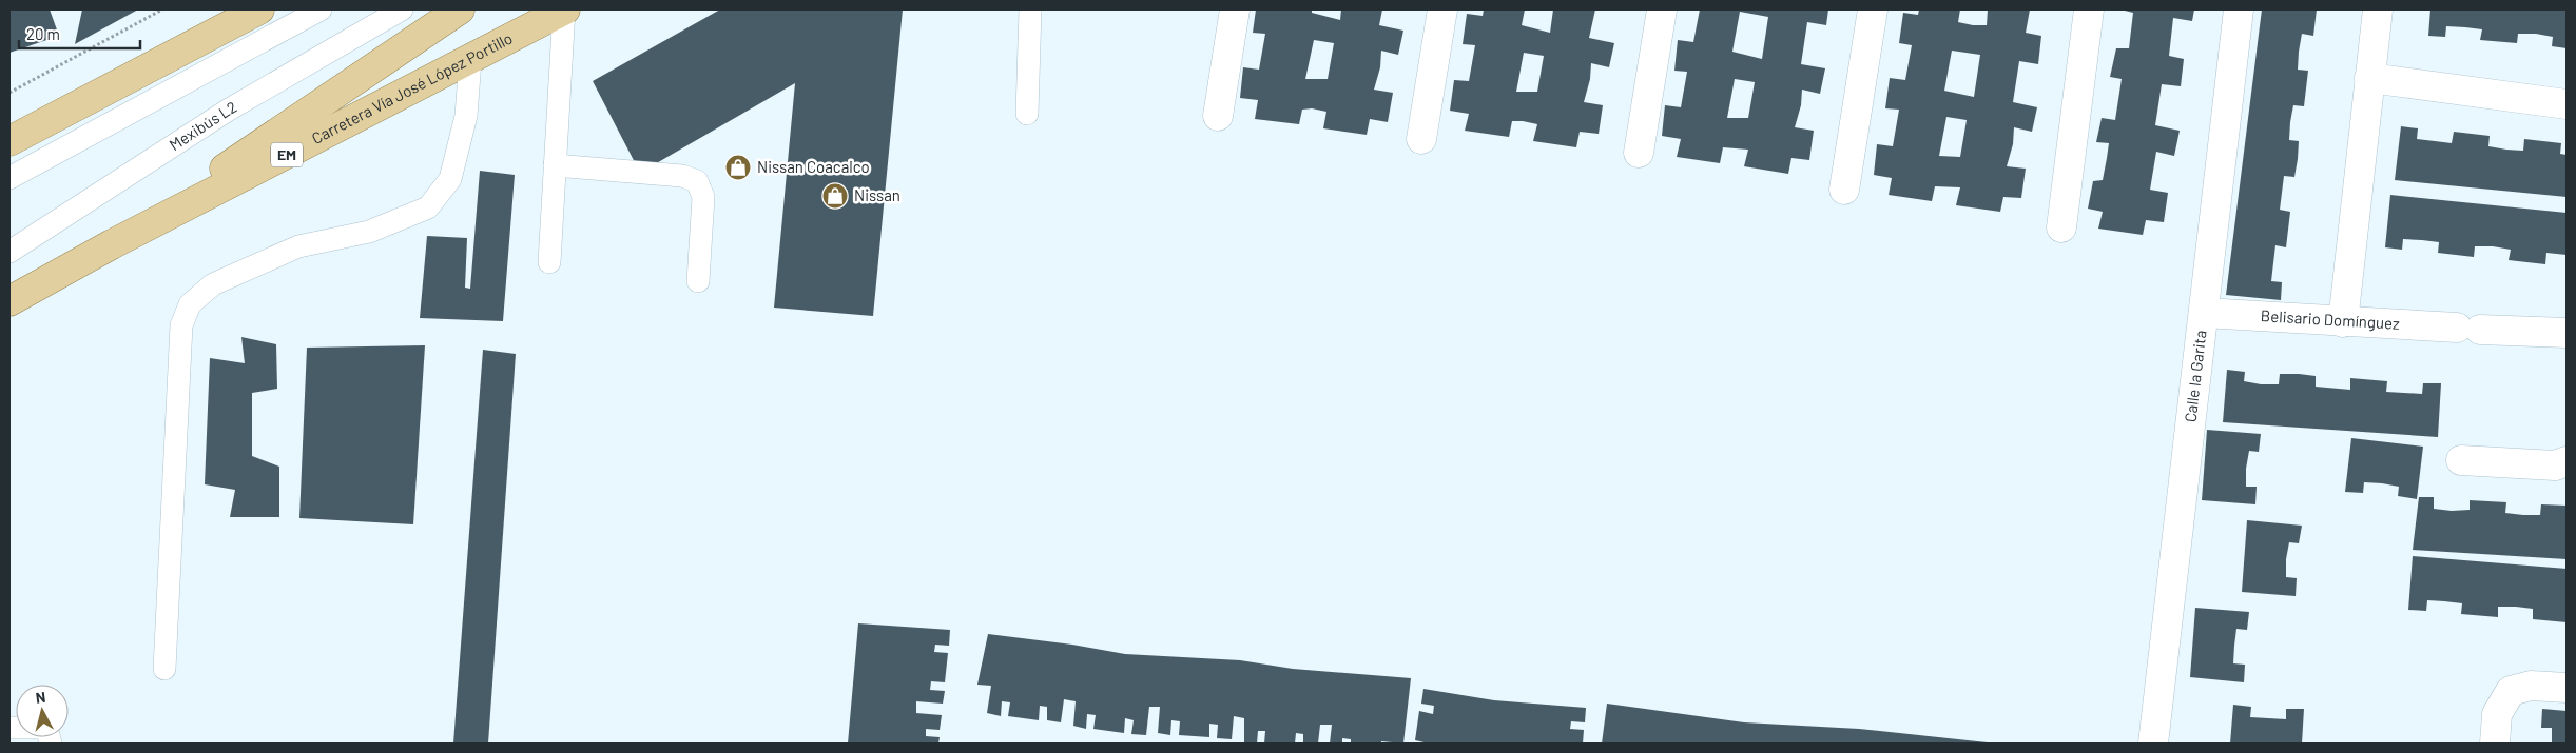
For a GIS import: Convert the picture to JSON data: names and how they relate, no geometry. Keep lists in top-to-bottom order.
{
  "streets": {
    "main road": ["Carretera Vía José López Portillo", "EM"],
    "street": ["Belisario Domínguez", "Calle la Garita"],
    "lane": ["Mexibús L2"]
  },
  "crossings": [
    ["Belisario Domínguez", "Calle la Garita"]
  ],
  "places": {
    "shop": ["Nissan Coacalco", "Nissan"]
  },
  "scale_bar": "20 m",
  "north": "top"
}
